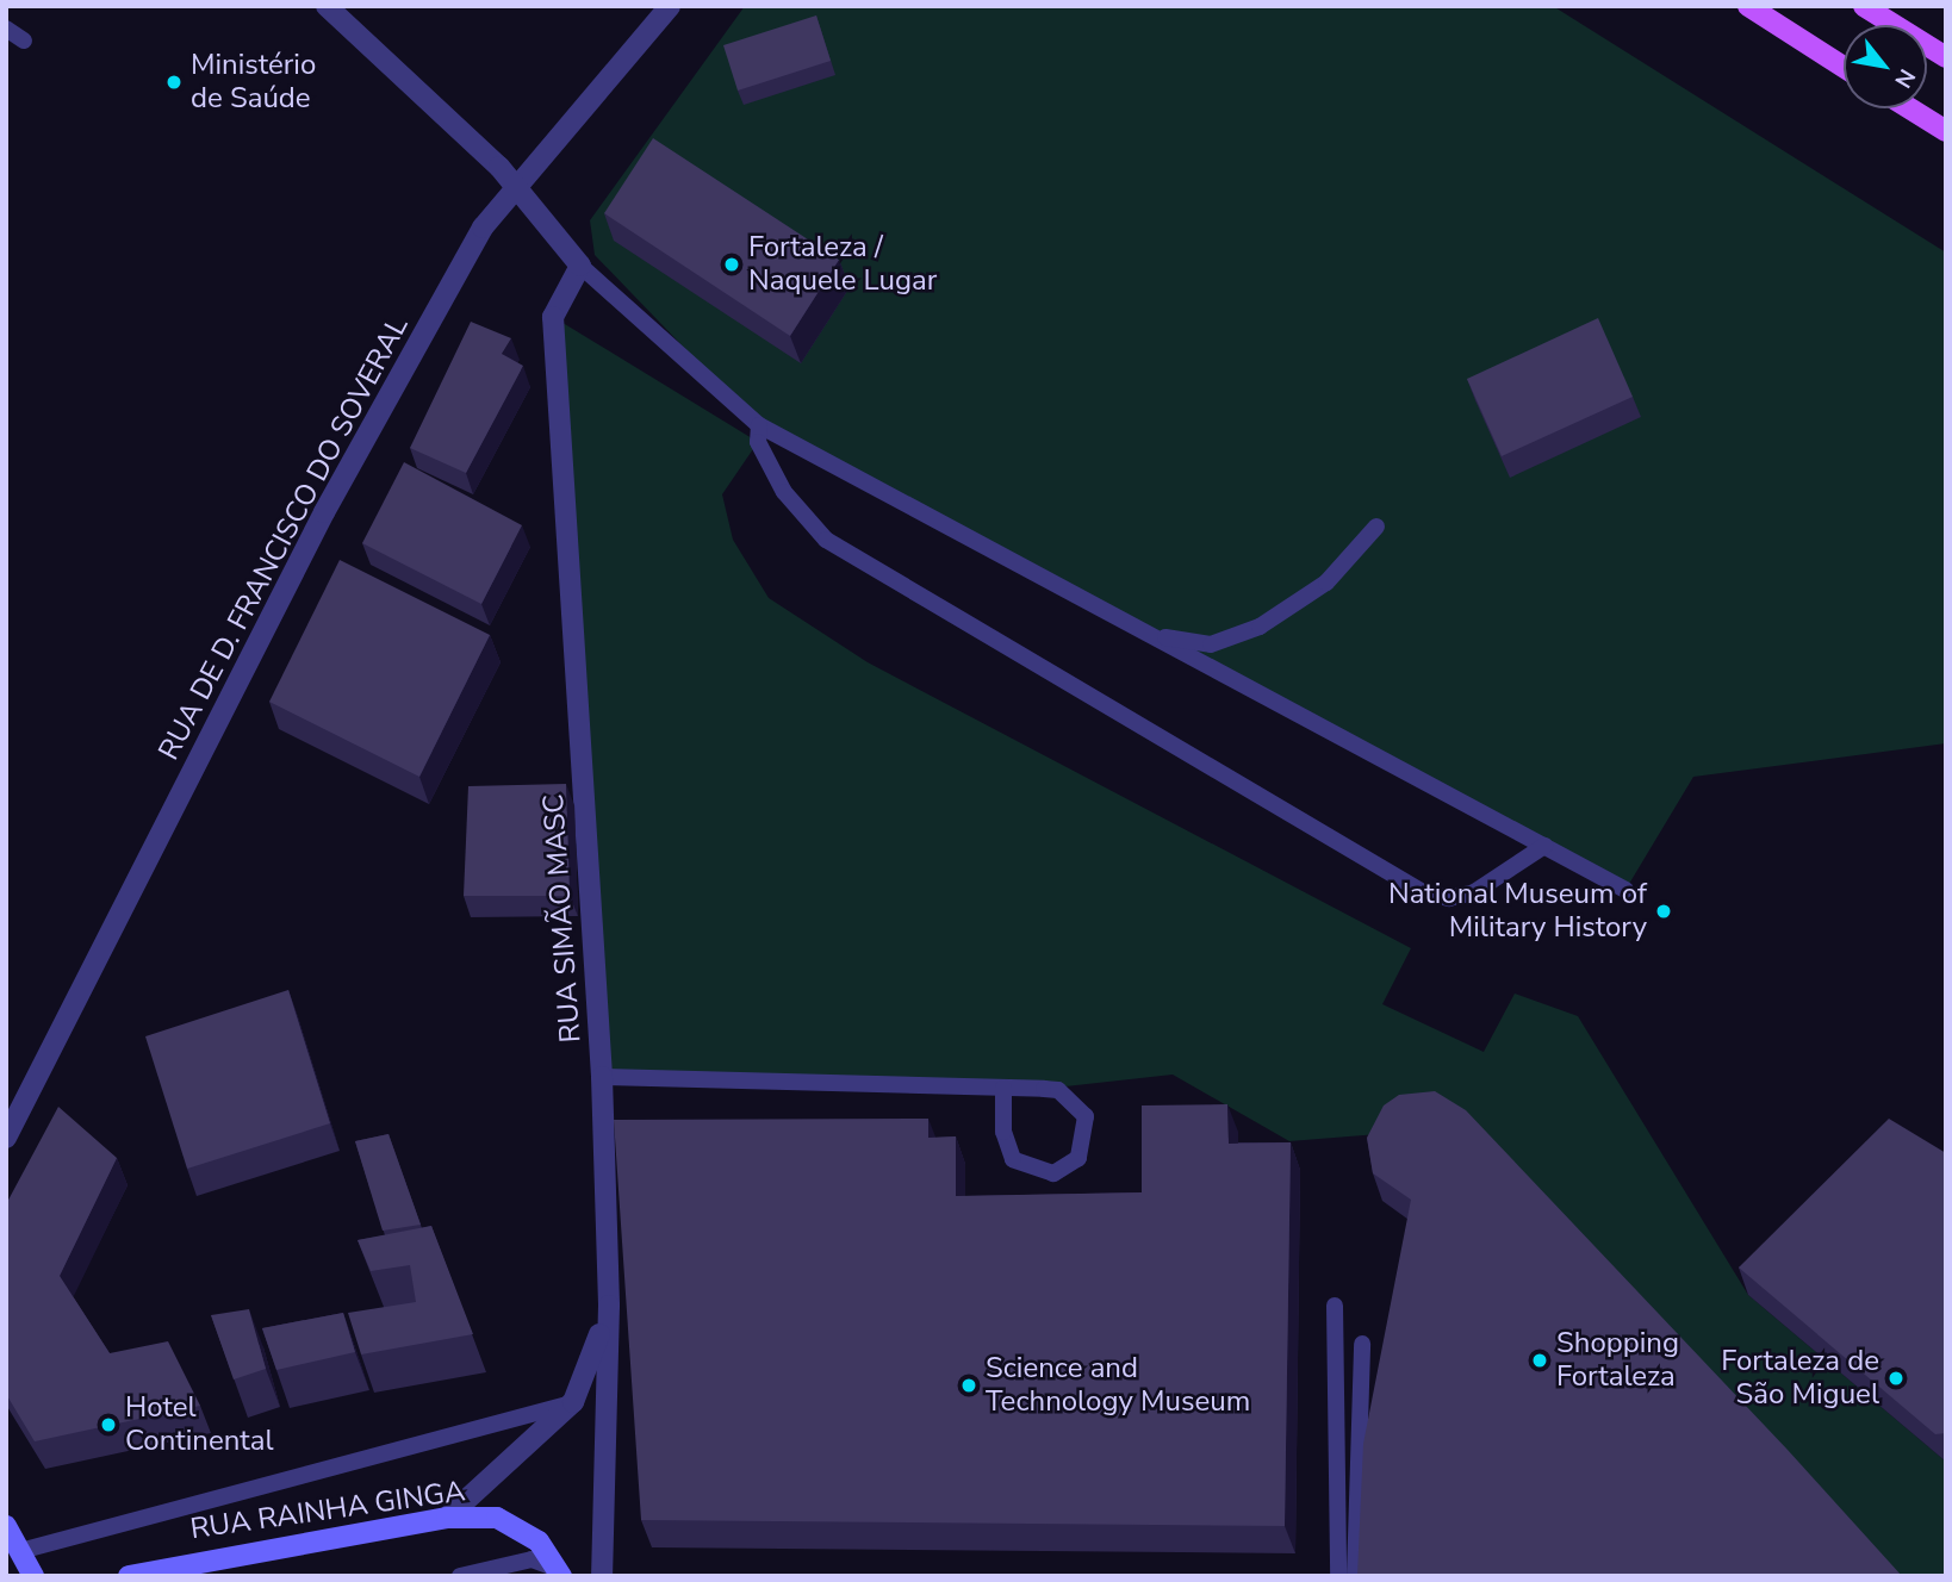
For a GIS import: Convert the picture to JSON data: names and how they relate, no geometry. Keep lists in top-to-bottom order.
{
  "streets": {
    "street": ["RUA DE D. FRANCISCO DO SOVERAL", "RUA SIMÃO MASC", "RUA RAINHA GINGA"]
  },
  "places": [
    "Ministério de Saúde",
    "Fortaleza / Naquele Lugar",
    "National Museum of Military History",
    "Shopping Fortaleza",
    "Fortaleza de São Miguel",
    "Science and Technology Museum",
    "Hotel Continental"
  ],
  "north": "bottom right"
}
